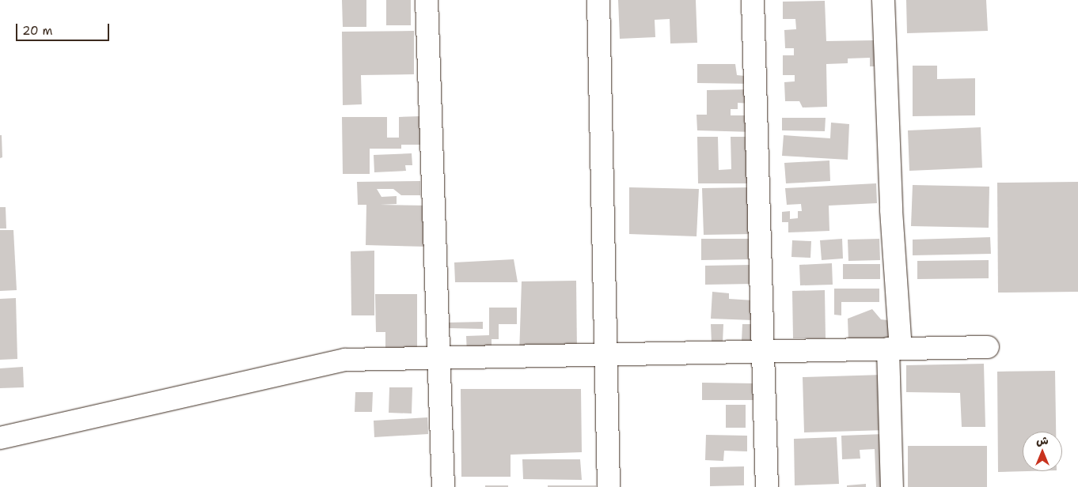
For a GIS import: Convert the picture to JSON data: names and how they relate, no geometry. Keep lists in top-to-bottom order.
{
  "scale_bar": "20 m",
  "north": "top"
}
